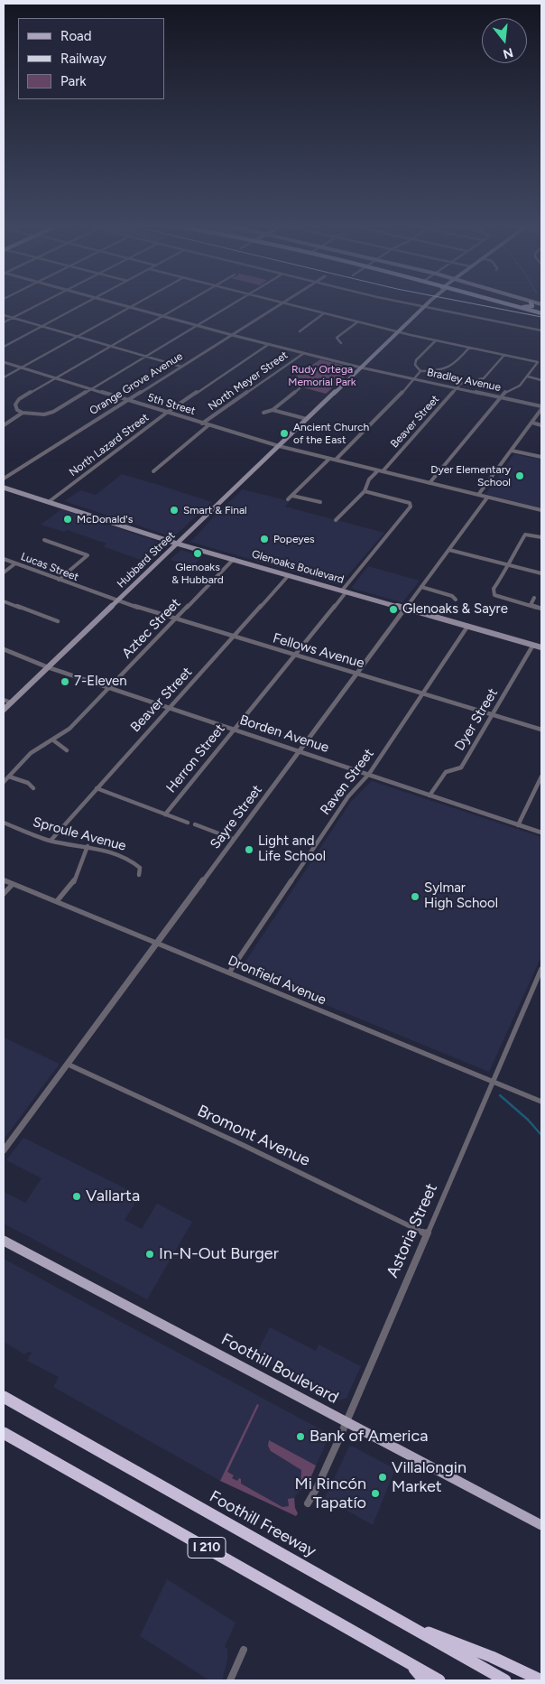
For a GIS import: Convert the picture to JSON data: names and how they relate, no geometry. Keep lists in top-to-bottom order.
{
  "streets": {
    "highway": ["Foothill Freeway", "I 210"],
    "main road": ["Hubbard Street", "Glenoaks Boulevard", "Foothill Boulevard"],
    "street": [
      "Bradley Avenue",
      "North Meyer Street",
      "Orange Grove Avenue",
      "5th Street",
      "Beaver Street",
      "North Lazard Street",
      "Lucas Street",
      "Aztec Street",
      "Fellows Avenue",
      "Dyer Street",
      "Borden Avenue",
      "Herron Street",
      "Raven Street",
      "Sayre Street",
      "Sproule Avenue",
      "Dronfield Avenue",
      "Bromont Avenue",
      "Astoria Street"
    ]
  },
  "crossings": [
    ["Bradley Avenue", "North Meyer Street"],
    ["Bradley Avenue", "Orange Grove Avenue"],
    ["Bradley Avenue", "Beaver Street"],
    ["Bradley Avenue", "North Lazard Street"],
    ["Bradley Avenue", "Hubbard Street"],
    ["North Meyer Street", "5th Street"],
    ["Orange Grove Avenue", "5th Street"],
    ["5th Street", "Beaver Street"],
    ["5th Street", "North Lazard Street"],
    ["5th Street", "Hubbard Street"],
    ["5th Street", "Sayre Street"],
    ["Beaver Street", "Glenoaks Boulevard"],
    ["Beaver Street", "Fellows Avenue"],
    ["Beaver Street", "Borden Avenue"],
    ["Beaver Street", "Herron Street"],
    ["Beaver Street", "Sproule Avenue"],
    ["North Lazard Street", "Glenoaks Boulevard"],
    ["Hubbard Street", "Glenoaks Boulevard"],
    ["Hubbard Street", "Fellows Avenue"],
    ["Hubbard Street", "Borden Avenue"],
    ["Lucas Street", "Fellows Avenue"],
    ["Glenoaks Boulevard", "Aztec Street"],
    ["Glenoaks Boulevard", "Dyer Street"],
    ["Glenoaks Boulevard", "Herron Street"],
    ["Glenoaks Boulevard", "Raven Street"],
    ["Glenoaks Boulevard", "Sayre Street"],
    ["Aztec Street", "Fellows Avenue"],
    ["Aztec Street", "Borden Avenue"],
    ["Fellows Avenue", "Dyer Street"],
    ["Fellows Avenue", "Herron Street"],
    ["Fellows Avenue", "Raven Street"],
    ["Fellows Avenue", "Sayre Street"],
    ["Dyer Street", "Borden Avenue"],
    ["Borden Avenue", "Herron Street"],
    ["Borden Avenue", "Raven Street"],
    ["Borden Avenue", "Sayre Street"],
    ["Raven Street", "Dronfield Avenue"],
    ["Sayre Street", "Dronfield Avenue"],
    ["Sayre Street", "Bromont Avenue"],
    ["Dronfield Avenue", "Astoria Street"],
    ["Bromont Avenue", "Astoria Street"],
    ["Astoria Street", "Foothill Boulevard"]
  ],
  "parks": ["Rudy Ortega Memorial Park"],
  "places": [
    "Ancient Church of the East",
    "Dyer Elementary School",
    "Smart & Final",
    "McDonald's",
    "Popeyes",
    "Glenoaks & Hubbard",
    "Glenoaks & Sayre",
    "7-Eleven",
    "Light and Life School",
    "Sylmar High School",
    "Vallarta",
    "In-N-Out Burger",
    "Bank of America",
    "Villalongin Market",
    "Mi Rincón Tapatío"
  ],
  "legend": ["Road", "Railway", "Park"],
  "north": "bottom"
}
